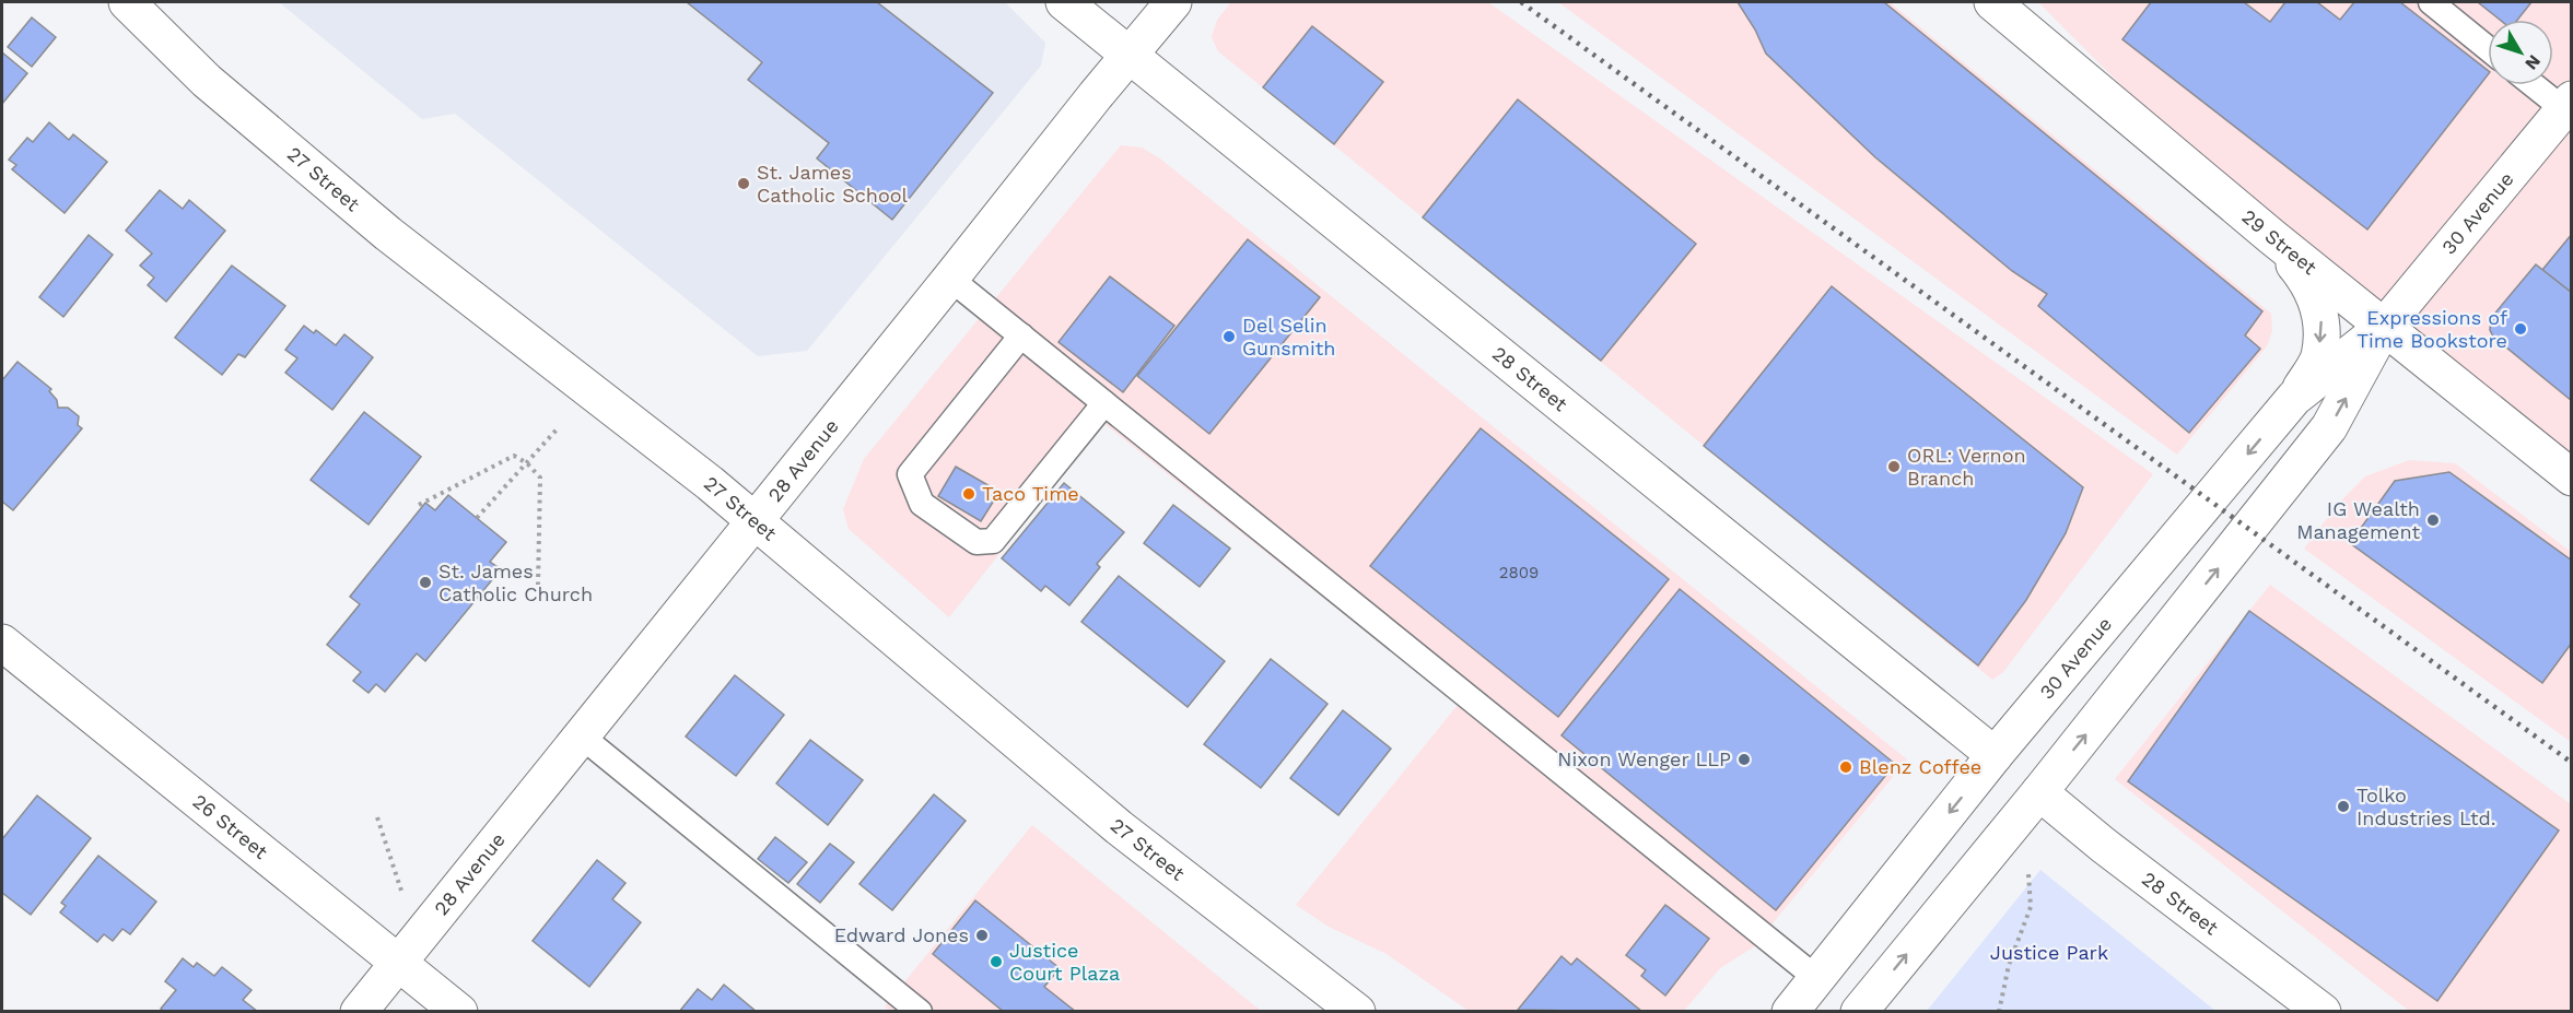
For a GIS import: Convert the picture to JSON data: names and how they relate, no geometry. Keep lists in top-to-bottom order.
{
  "streets": {
    "street": [
      "27 Street",
      "30 Avenue",
      "29 Street",
      "28 Street",
      "28 Avenue",
      "26 Street"
    ]
  },
  "crossings": [
    ["27 Street", "28 Avenue"],
    ["30 Avenue", "29 Street"],
    ["30 Avenue", "28 Street"],
    ["28 Street", "28 Avenue"],
    ["28 Avenue", "26 Street"]
  ],
  "parks": ["Justice Park"],
  "places": [
    "St. James Catholic School",
    "Expressions of Time Bookstore",
    "Del Selin Gunsmith",
    "ORL: Vernon Branch",
    "Taco Time",
    "IG Wealth Management",
    "St. James Catholic Church",
    "Nixon Wenger LLP",
    "Blenz Coffee",
    "Tolko Industries Ltd.",
    "Edward Jones",
    "Justice Court Plaza"
  ],
  "house_numbers": ["2809"],
  "north": "bottom right"
}
